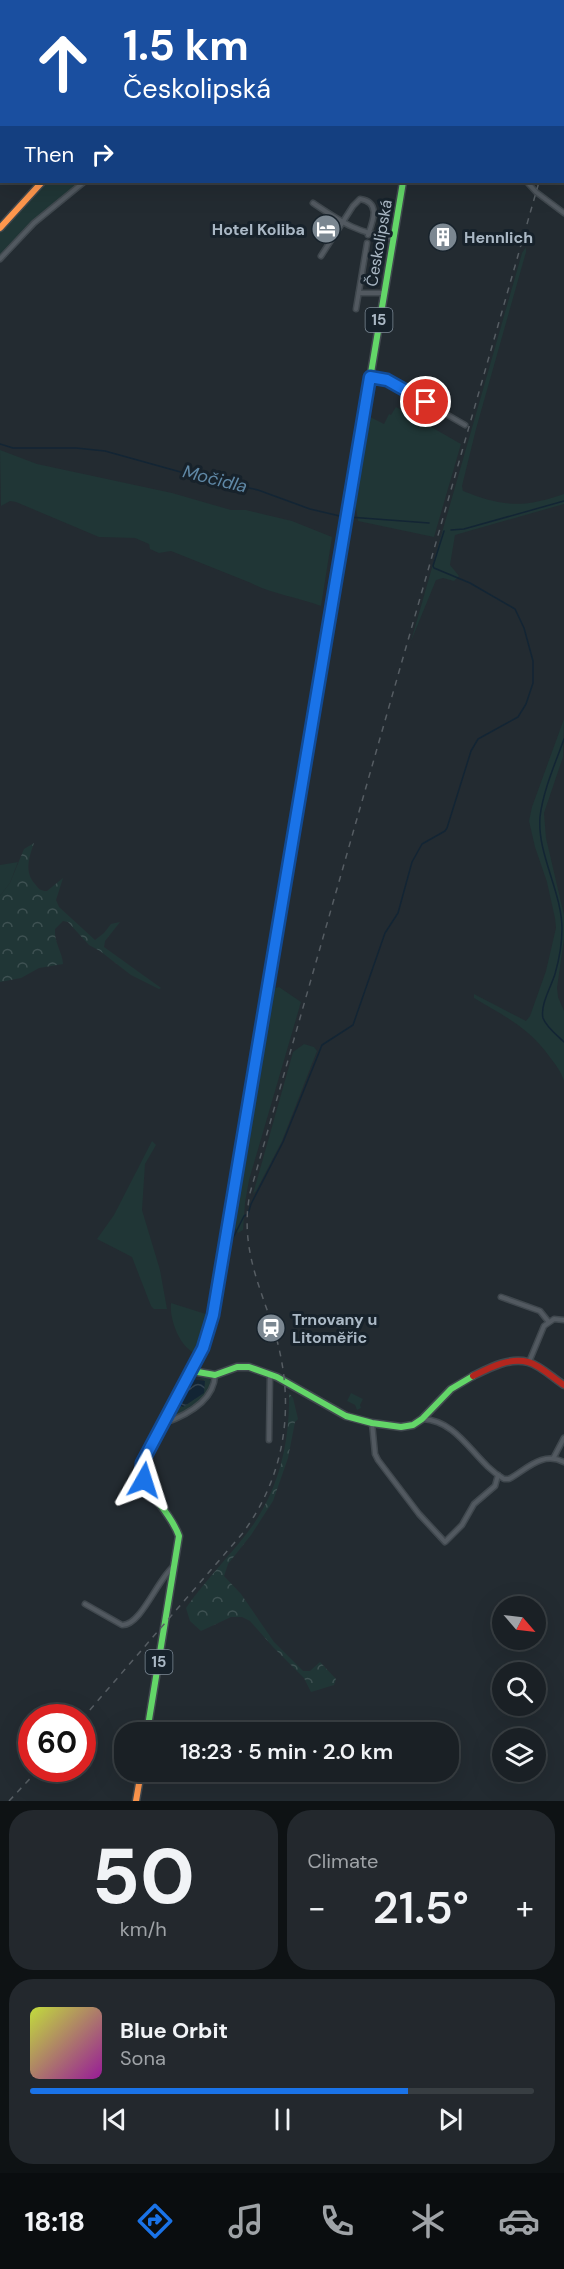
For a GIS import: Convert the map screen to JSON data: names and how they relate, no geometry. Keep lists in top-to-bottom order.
{
  "streets": {
    "main road": ["Českolipská", "15"]
  },
  "crossings": [
    ["Českolipská", "15"]
  ],
  "water": ["Močidla"],
  "places": {
    "hotel": ["Hotel Koliba"],
    "building": ["Hennlich"],
    "station": ["Trnovany u Litoměřic"]
  },
  "north": "bottom right",
  "page": {
    "turn": ["1.5 km", "Českolipská"],
    "then": "Then",
    "limit": "60",
    "trip": "18:23 · 5 min · 2.0 km",
    "tile": [
      ["50", "km/h"],
      "Climate"
    ],
    "heat": ["−", "21.5°", "+"],
    "song": ["Blue Orbit", "Sona"],
    "tabs": "18:18"
  }
}
